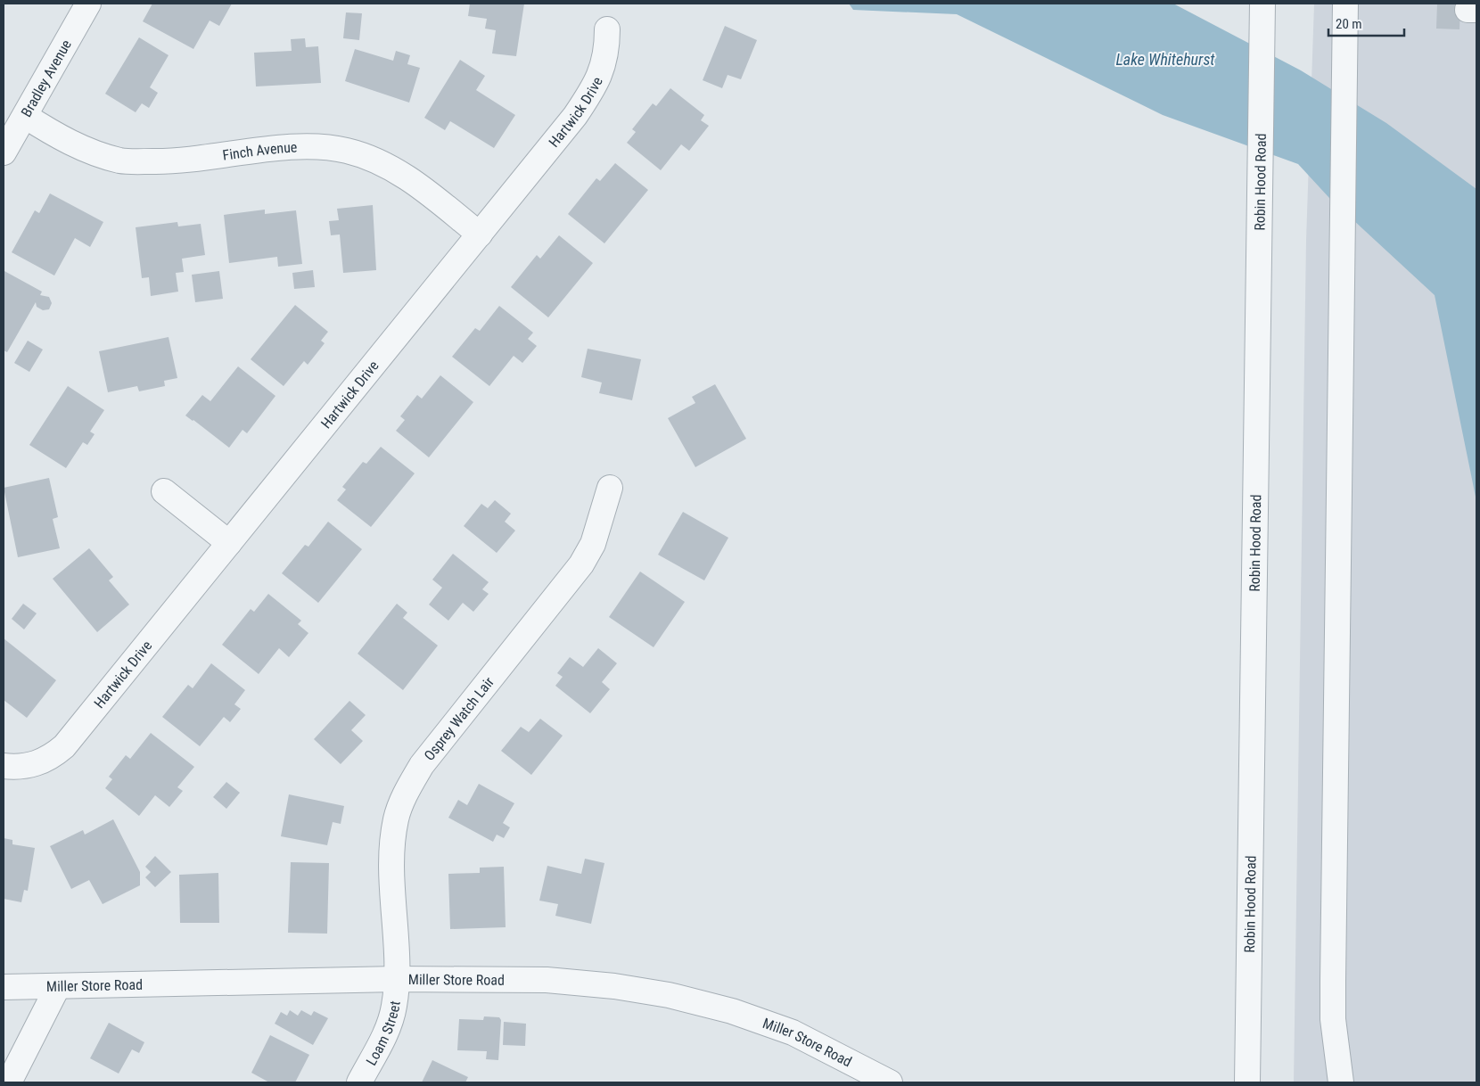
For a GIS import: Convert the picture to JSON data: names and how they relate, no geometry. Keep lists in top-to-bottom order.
{
  "streets": {
    "street": [
      "Bradley Avenue",
      "Hartwick Drive",
      "Finch Avenue",
      "Robin Hood Road",
      "Osprey Watch Lair",
      "Miller Store Road",
      "Loam Street"
    ]
  },
  "crossings": [
    ["Bradley Avenue", "Finch Avenue"],
    ["Hartwick Drive", "Finch Avenue"],
    ["Osprey Watch Lair", "Miller Store Road"],
    ["Osprey Watch Lair", "Loam Street"],
    ["Miller Store Road", "Loam Street"]
  ],
  "water": ["Lake Whitehurst"],
  "scale_bar": "20 m"
}
